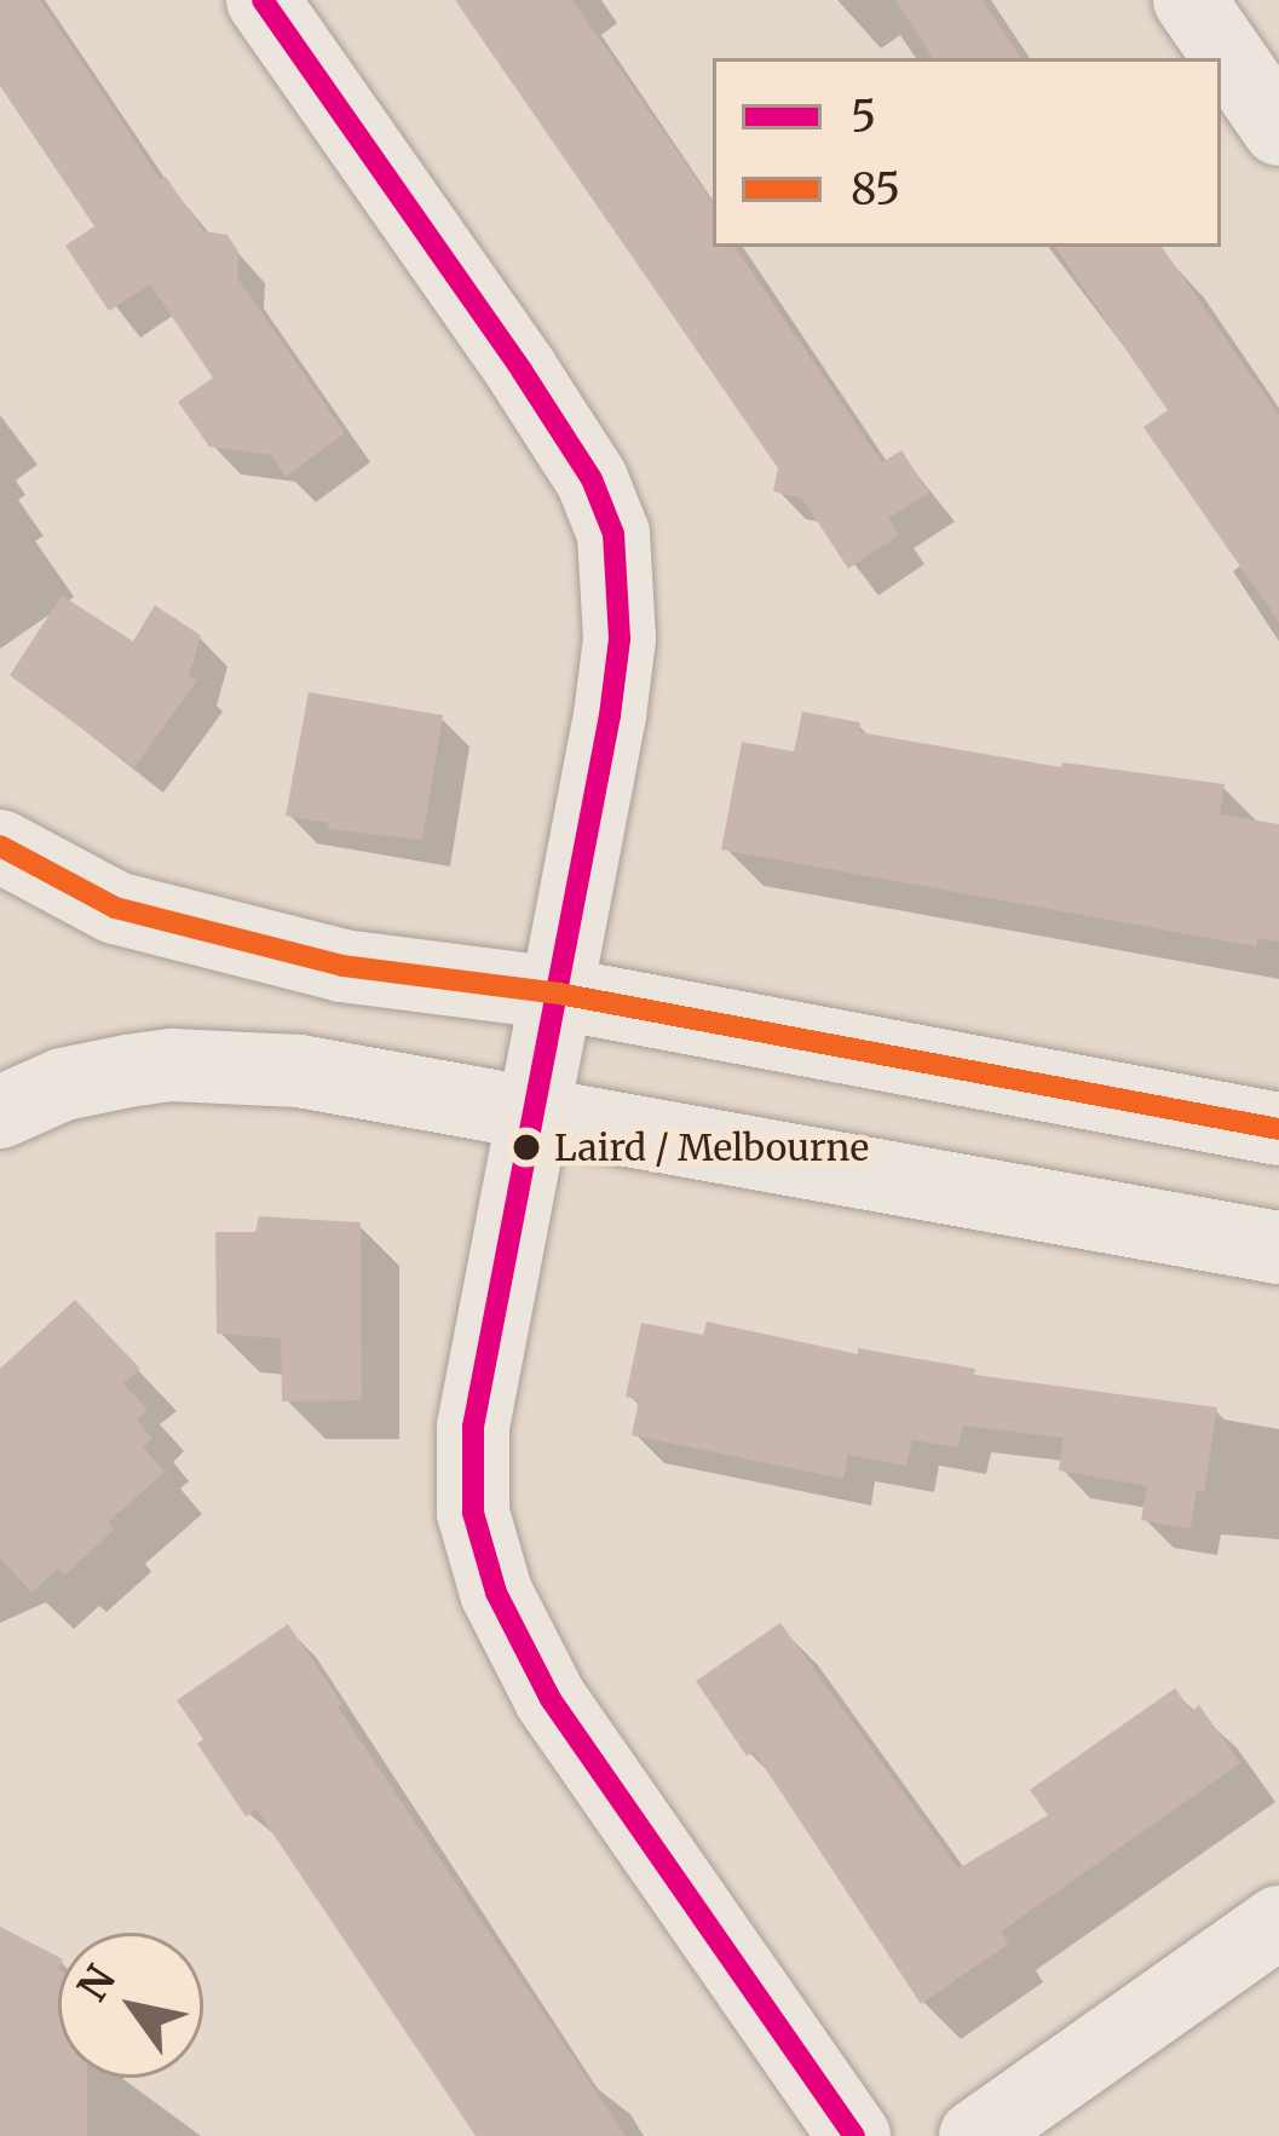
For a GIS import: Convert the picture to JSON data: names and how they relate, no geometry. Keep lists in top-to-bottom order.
{
  "places": ["Laird / Melbourne"],
  "lines": ["transit line 5", "transit line 85"],
  "legend": ["5", "85"],
  "north": "top left"
}
